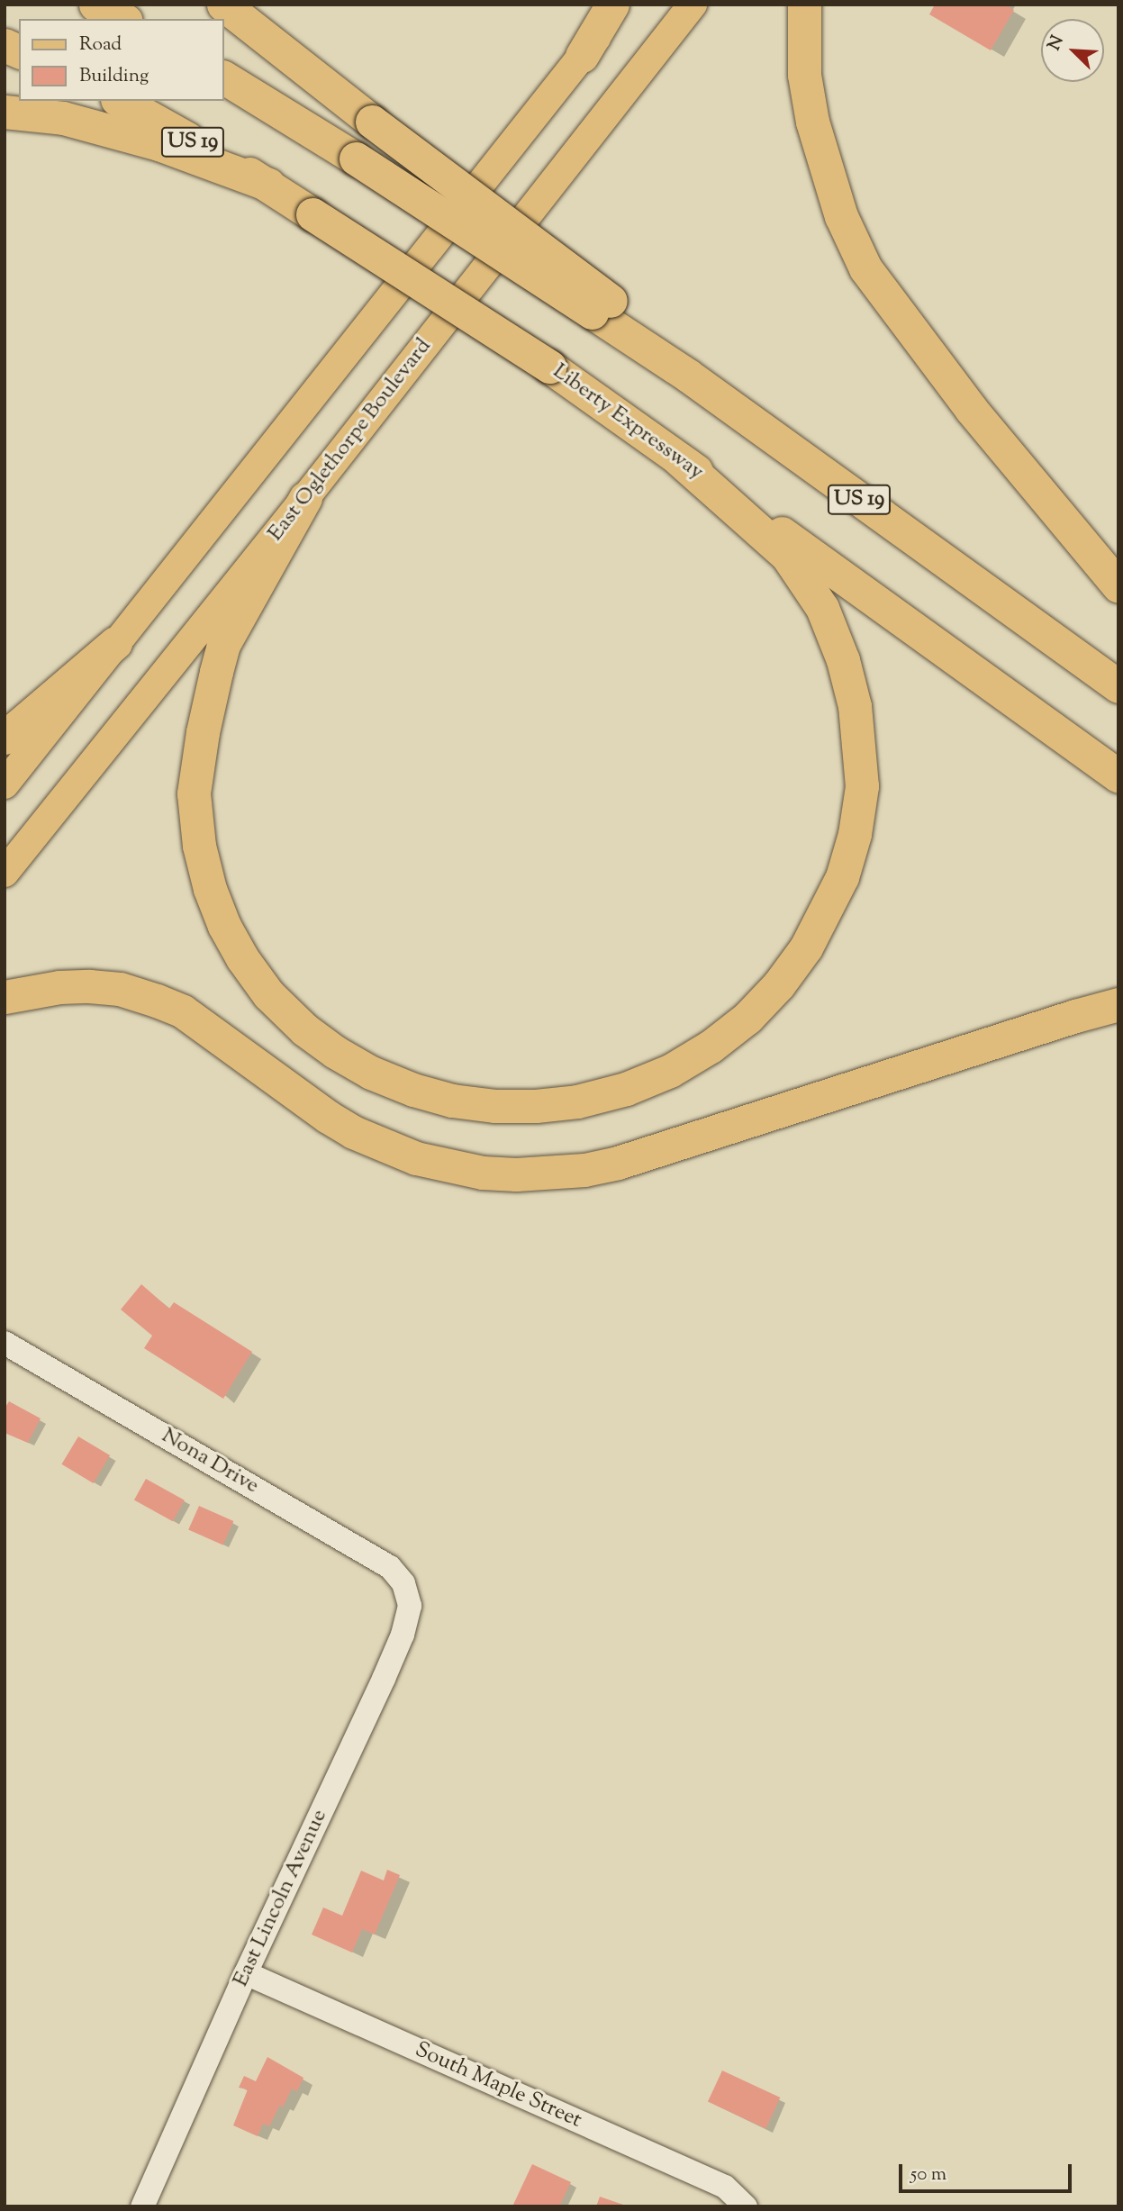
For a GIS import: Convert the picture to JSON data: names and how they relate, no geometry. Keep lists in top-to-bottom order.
{
  "streets": {
    "highway": ["US 19", "Liberty Expressway"],
    "main road": ["East Oglethorpe Boulevard"],
    "street": ["Nona Drive", "East Lincoln Avenue", "South Maple Street"]
  },
  "crossings": [
    ["Nona Drive", "East Lincoln Avenue"],
    ["East Lincoln Avenue", "South Maple Street"]
  ],
  "legend": ["Road", "Building"],
  "scale_bar": "50 m",
  "north": "top left"
}
